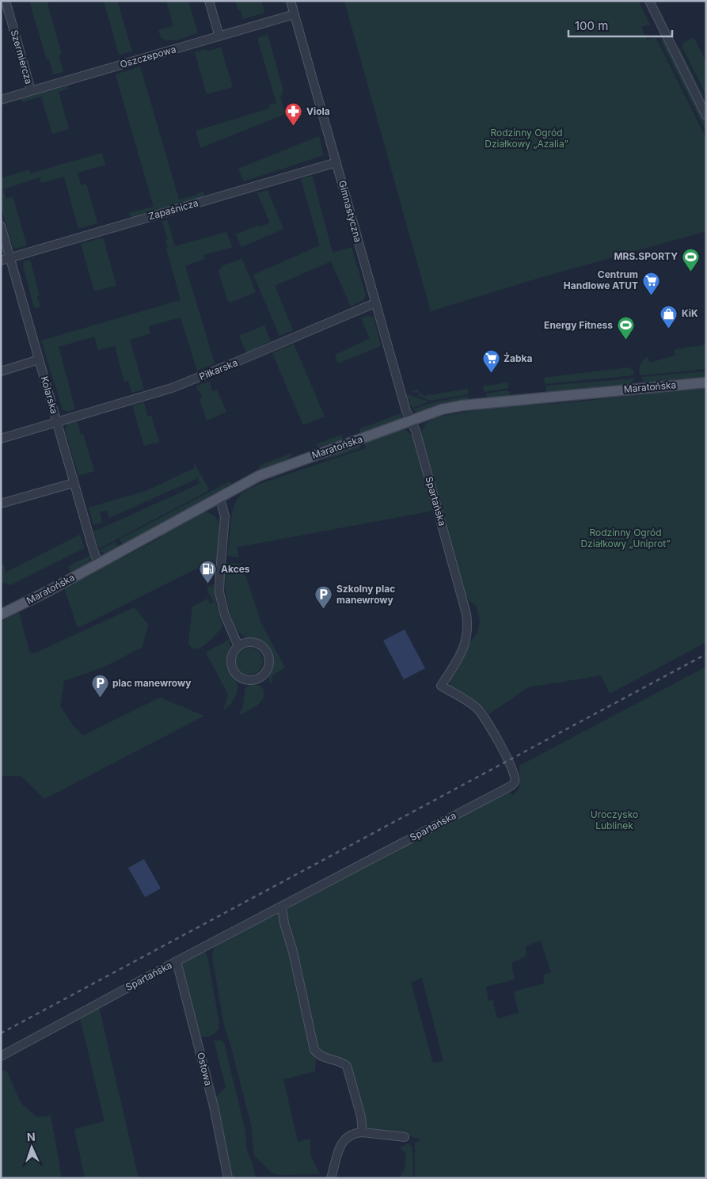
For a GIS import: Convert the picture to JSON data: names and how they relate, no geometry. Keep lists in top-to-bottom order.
{
  "streets": {
    "main road": ["Maratońska"],
    "street": [
      "Szermiercza",
      "Oszczepowa",
      "Zapaśnicza",
      "Gimnastyczna",
      "Piłkarska",
      "Kolarska",
      "Spartańska",
      "Ostowa"
    ]
  },
  "crossings": [
    ["Szermiercza", "Oszczepowa"],
    ["Oszczepowa", "Gimnastyczna"],
    ["Zapaśnicza", "Gimnastyczna"],
    ["Zapaśnicza", "Kolarska"],
    ["Gimnastyczna", "Piłkarska"],
    ["Gimnastyczna", "Maratońska"],
    ["Gimnastyczna", "Spartańska"],
    ["Piłkarska", "Kolarska"],
    ["Maratońska", "Kolarska"],
    ["Spartańska", "Ostowa"]
  ],
  "parks": ["Rodzinny Ogród Działkowy „Azalia”", "Rodzinny Ogród Działkowy „Uniprot”", "Uroczysko Lublinek"],
  "places": {
    "pharmacy": ["Viola"],
    "sports": ["MRS.SPORTY", "Energy Fitness"],
    "supermarket": ["Centrum Handlowe ATUT", "Żabka"],
    "shop": ["KiK"],
    "fuel station": ["Akces"],
    "parking": ["Szkolny plac manewrowy", "plac manewrowy"]
  },
  "scale_bar": "100 m",
  "north": "top"
}
